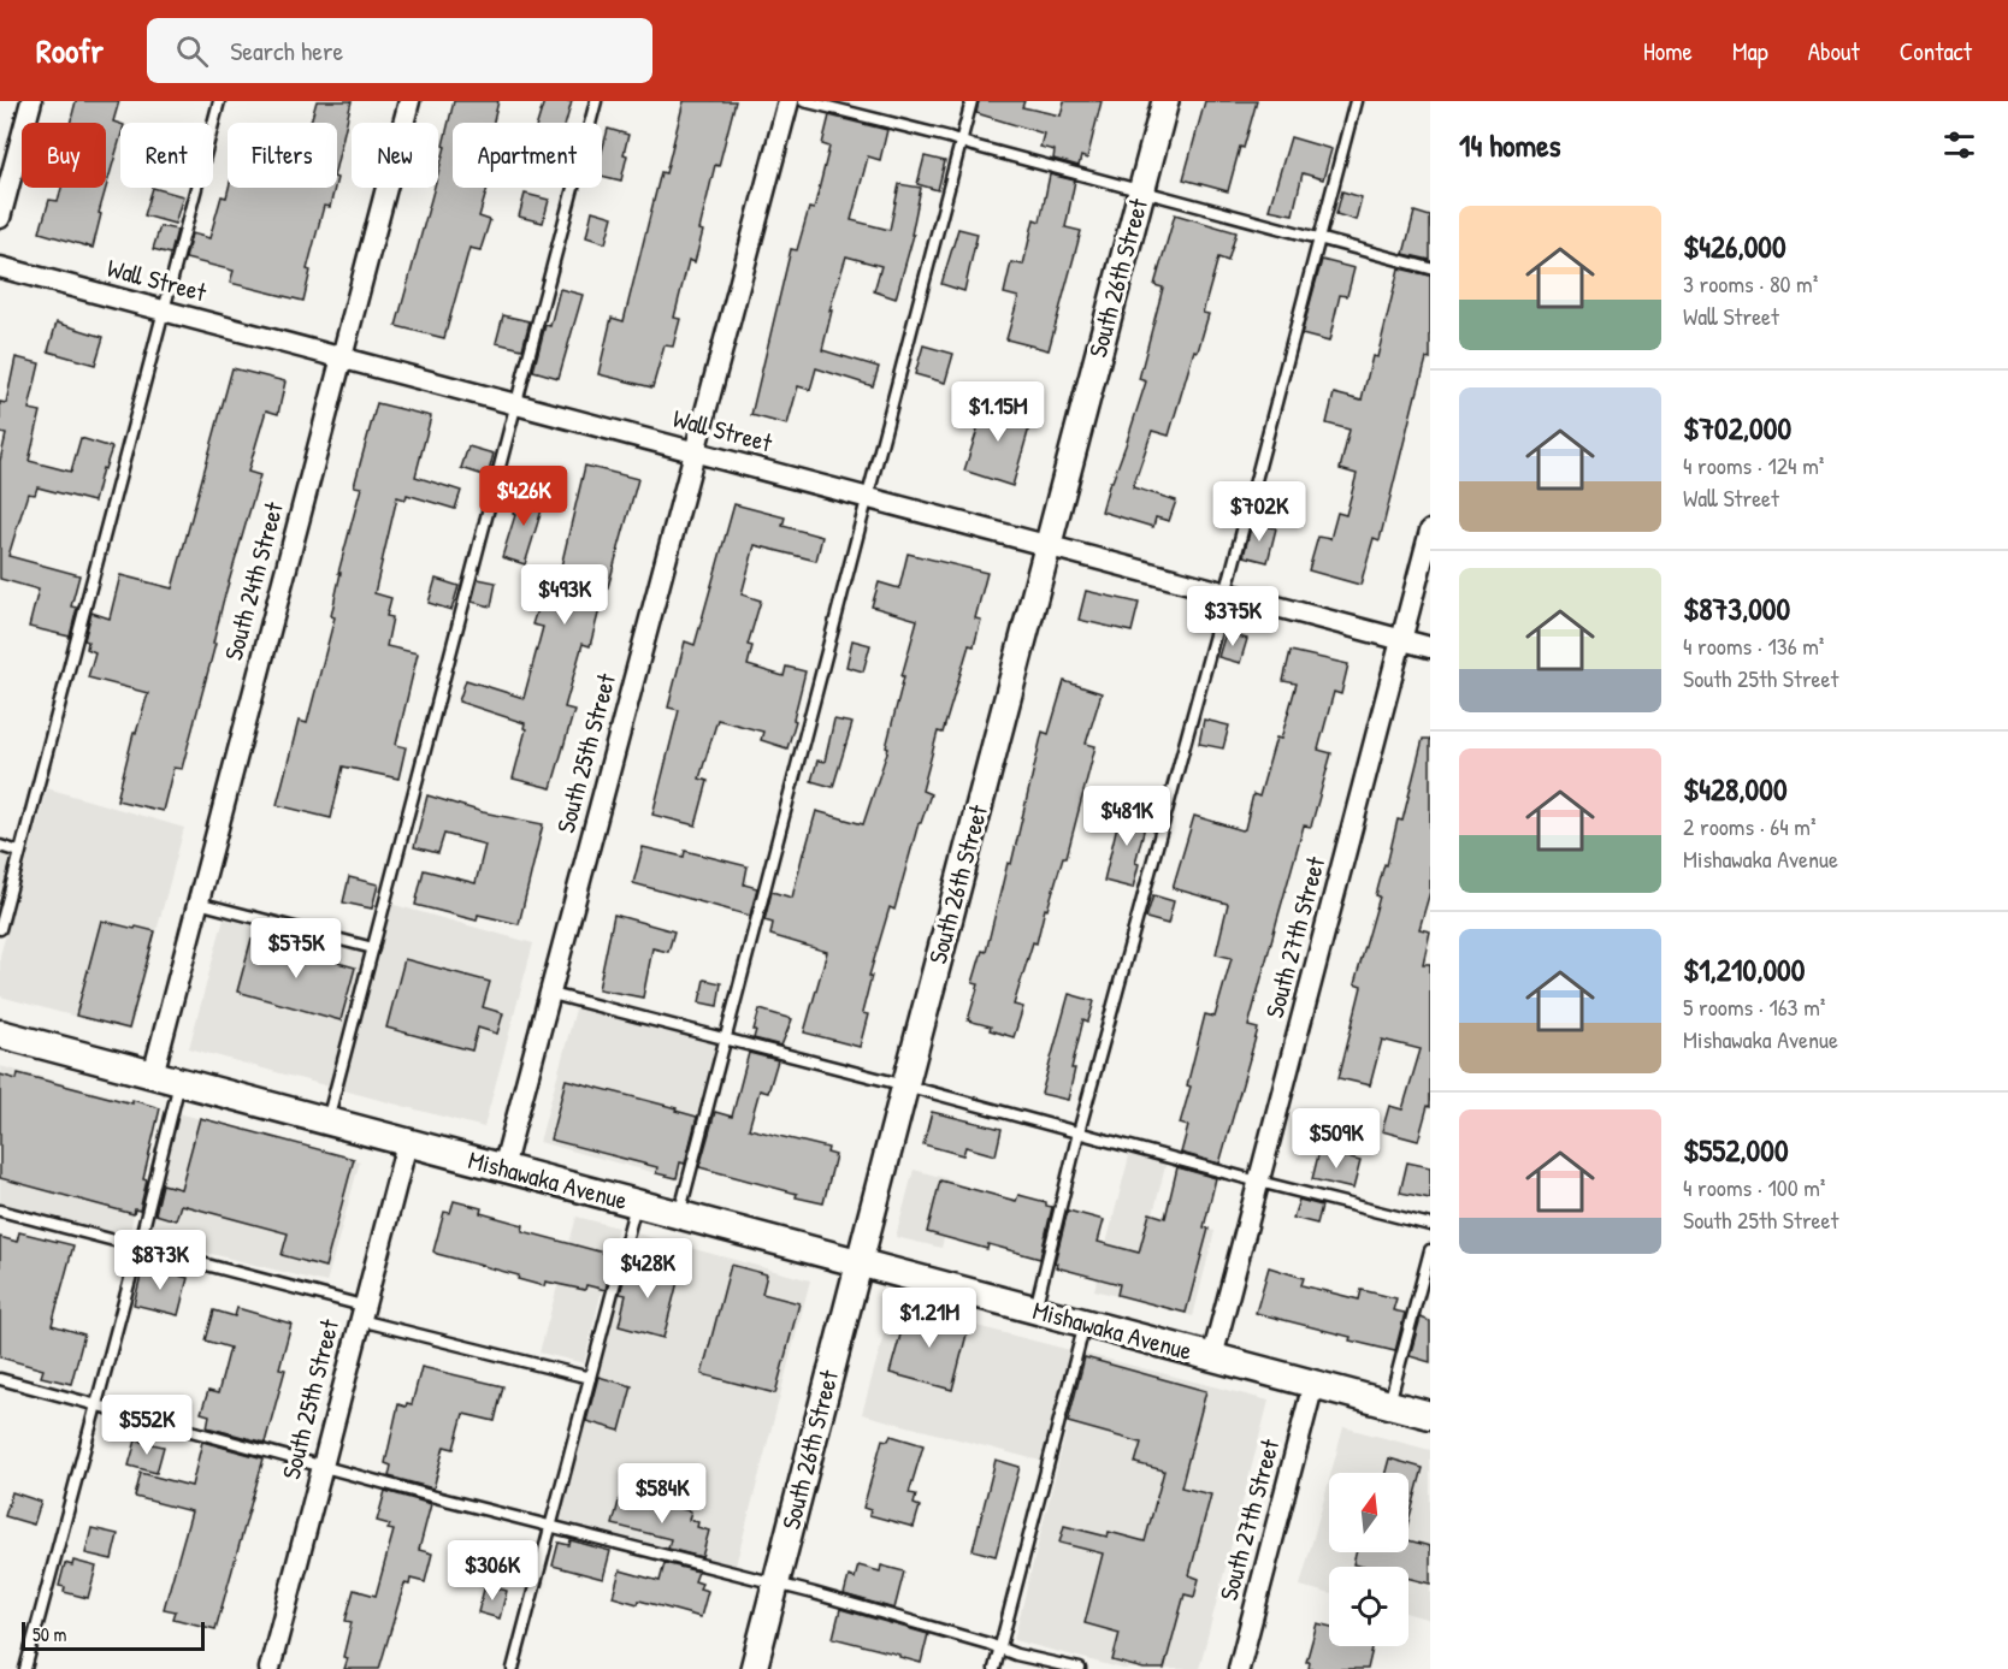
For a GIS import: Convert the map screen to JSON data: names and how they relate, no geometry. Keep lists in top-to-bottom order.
{
  "streets": {
    "main road": ["Mishawaka Avenue"],
    "street": [
      "South 26th Street",
      "Wall Street",
      "South 24th Street",
      "South 25th Street",
      "South 27th Street"
    ]
  },
  "crossings": [
    ["South 26th Street", "Wall Street"],
    ["South 26th Street", "Mishawaka Avenue"],
    ["Wall Street", "South 24th Street"],
    ["Wall Street", "South 25th Street"],
    ["Wall Street", "South 27th Street"],
    ["South 24th Street", "Mishawaka Avenue"],
    ["South 25th Street", "Mishawaka Avenue"],
    ["South 27th Street", "Mishawaka Avenue"]
  ],
  "scale_bar": "50 m",
  "north": "top",
  "page": {
    "header": "Roofr",
    "search": "Search here",
    "nav": [
      "Home",
      "Map",
      "About",
      "Contact"
    ],
    "heading": "14 homes",
    "chip": [
      "Buy",
      "Rent",
      "Filters",
      "New",
      "Apartment"
    ],
    "list": [
      {
        "name": "$426,000",
        "note": "3 rooms · 80 m² · Wall Street"
      },
      {
        "name": "$702,000",
        "note": "4 rooms · 124 m² · Wall Street"
      },
      {
        "name": "$873,000",
        "note": "4 rooms · 136 m² · South 25th Street"
      },
      {
        "name": "$428,000",
        "note": "2 rooms · 64 m² · Mishawaka Avenue"
      },
      {
        "name": "$1,210,000",
        "note": "5 rooms · 163 m² · Mishawaka Avenue"
      },
      {
        "name": "$552,000",
        "note": "4 rooms · 100 m² · South 25th Street"
      }
    ],
    "price": [
      "$1.15M",
      "$426K",
      "$702K",
      "$493K",
      "$375K",
      "$481K",
      "$575K",
      "$509K",
      "$873K",
      "$428K",
      "$1.21M",
      "$552K",
      "$584K",
      "$306K"
    ],
    "scale": "50 m"
  }
}
